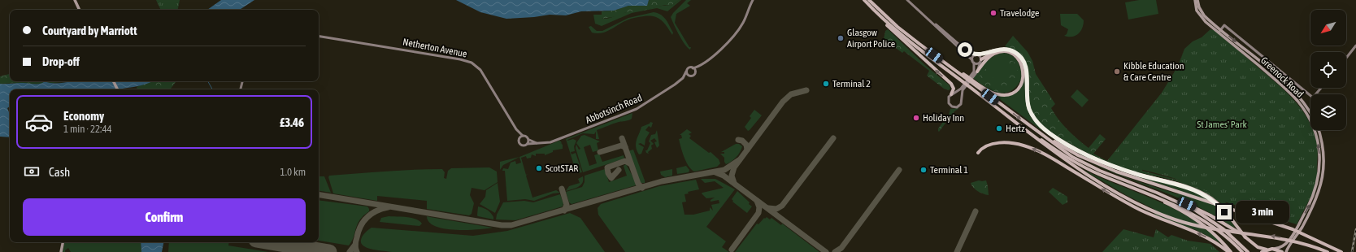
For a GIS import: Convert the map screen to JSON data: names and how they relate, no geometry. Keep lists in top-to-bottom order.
{
  "streets": {
    "main road": ["Greenock Road"],
    "street": ["Netherton Avenue", "Abbotsinch Road"]
  },
  "parks": ["St James' Park"],
  "places": [
    "Travelodge",
    "Glasgow Airport Police",
    "Kibble Education & Care Centre",
    "Terminal 2",
    "Holiday Inn",
    "Hertz",
    "ScotSTAR",
    "Terminal 1"
  ],
  "north": "bottom left",
  "page": {
    "banner": ["Courtyard by Marriott", "Drop-off"],
    "list": [
      {
        "name": "Economy",
        "note": "1 min · 22:44",
        "value": "£3.46"
      }
    ],
    "pay": ["Cash", "1.0 km"],
    "buttons": "Confirm",
    "bubble": "3 min"
  }
}
